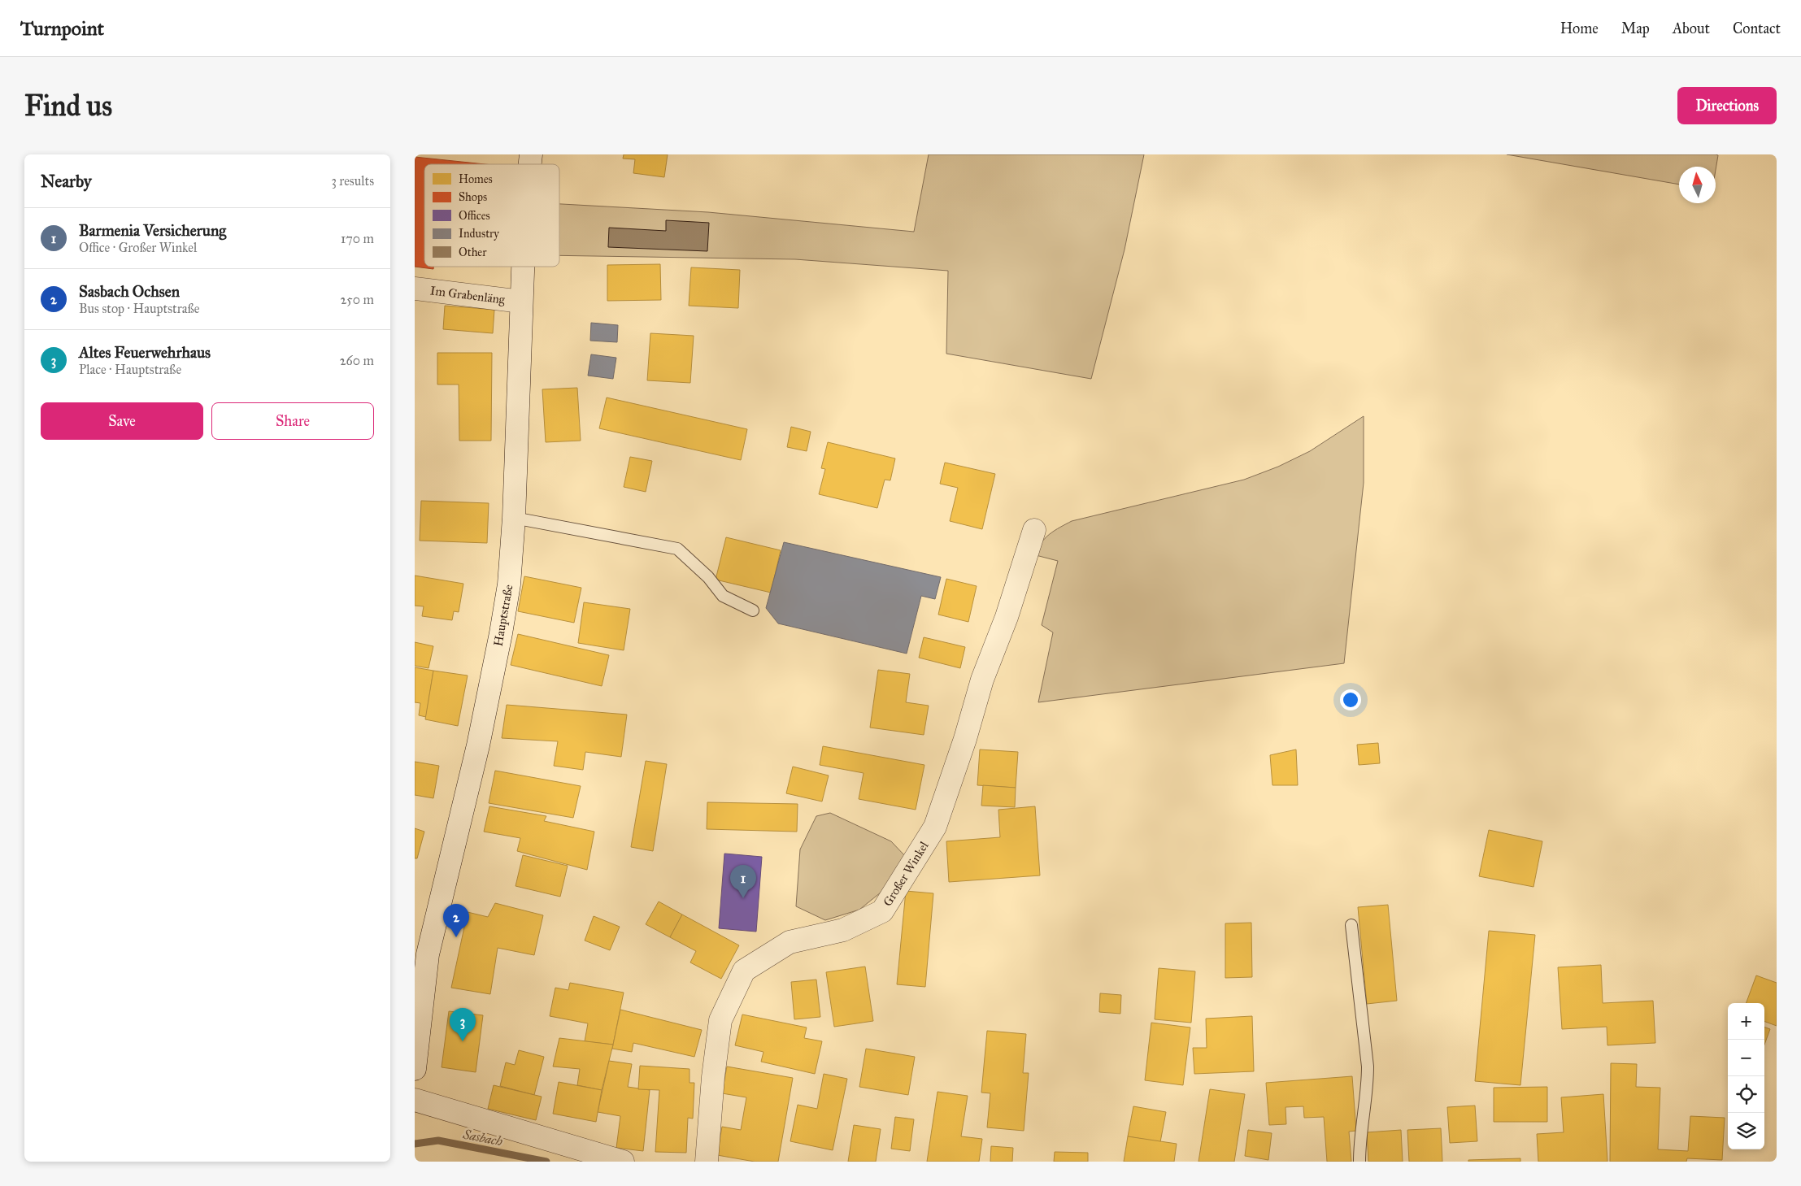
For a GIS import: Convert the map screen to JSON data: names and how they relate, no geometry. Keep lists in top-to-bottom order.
{
  "streets": {
    "street": ["Im Grabenläng", "Hauptstraße", "Großer Winkel"]
  },
  "crossings": [
    ["Im Grabenläng", "Hauptstraße"]
  ],
  "water": ["Sasbach"],
  "legend": [
    "Homes",
    "Shops",
    "Offices",
    "Industry",
    "Other"
  ],
  "north": "top",
  "page": {
    "header": "Turnpoint",
    "nav": [
      "Home",
      "Map",
      "About",
      "Contact"
    ],
    "buttons": [
      "Directions",
      ["Save", "Share"]
    ],
    "title": "Find us",
    "heading": ["Nearby", "3 results"],
    "list": [
      {
        "mark": "1",
        "name": "Barmenia Versicherung",
        "note": "Office · Großer Winkel",
        "value": "170 m"
      },
      {
        "mark": "2",
        "name": "Sasbach Ochsen",
        "note": "Bus stop · Hauptstraße",
        "value": "250 m"
      },
      {
        "mark": "3",
        "name": "Altes Feuerwehrhaus",
        "note": "Place · Hauptstraße",
        "value": "260 m"
      }
    ],
    "pins": ["1", "2", "3"],
    "map_buttons": ["+", "−"]
  }
}
